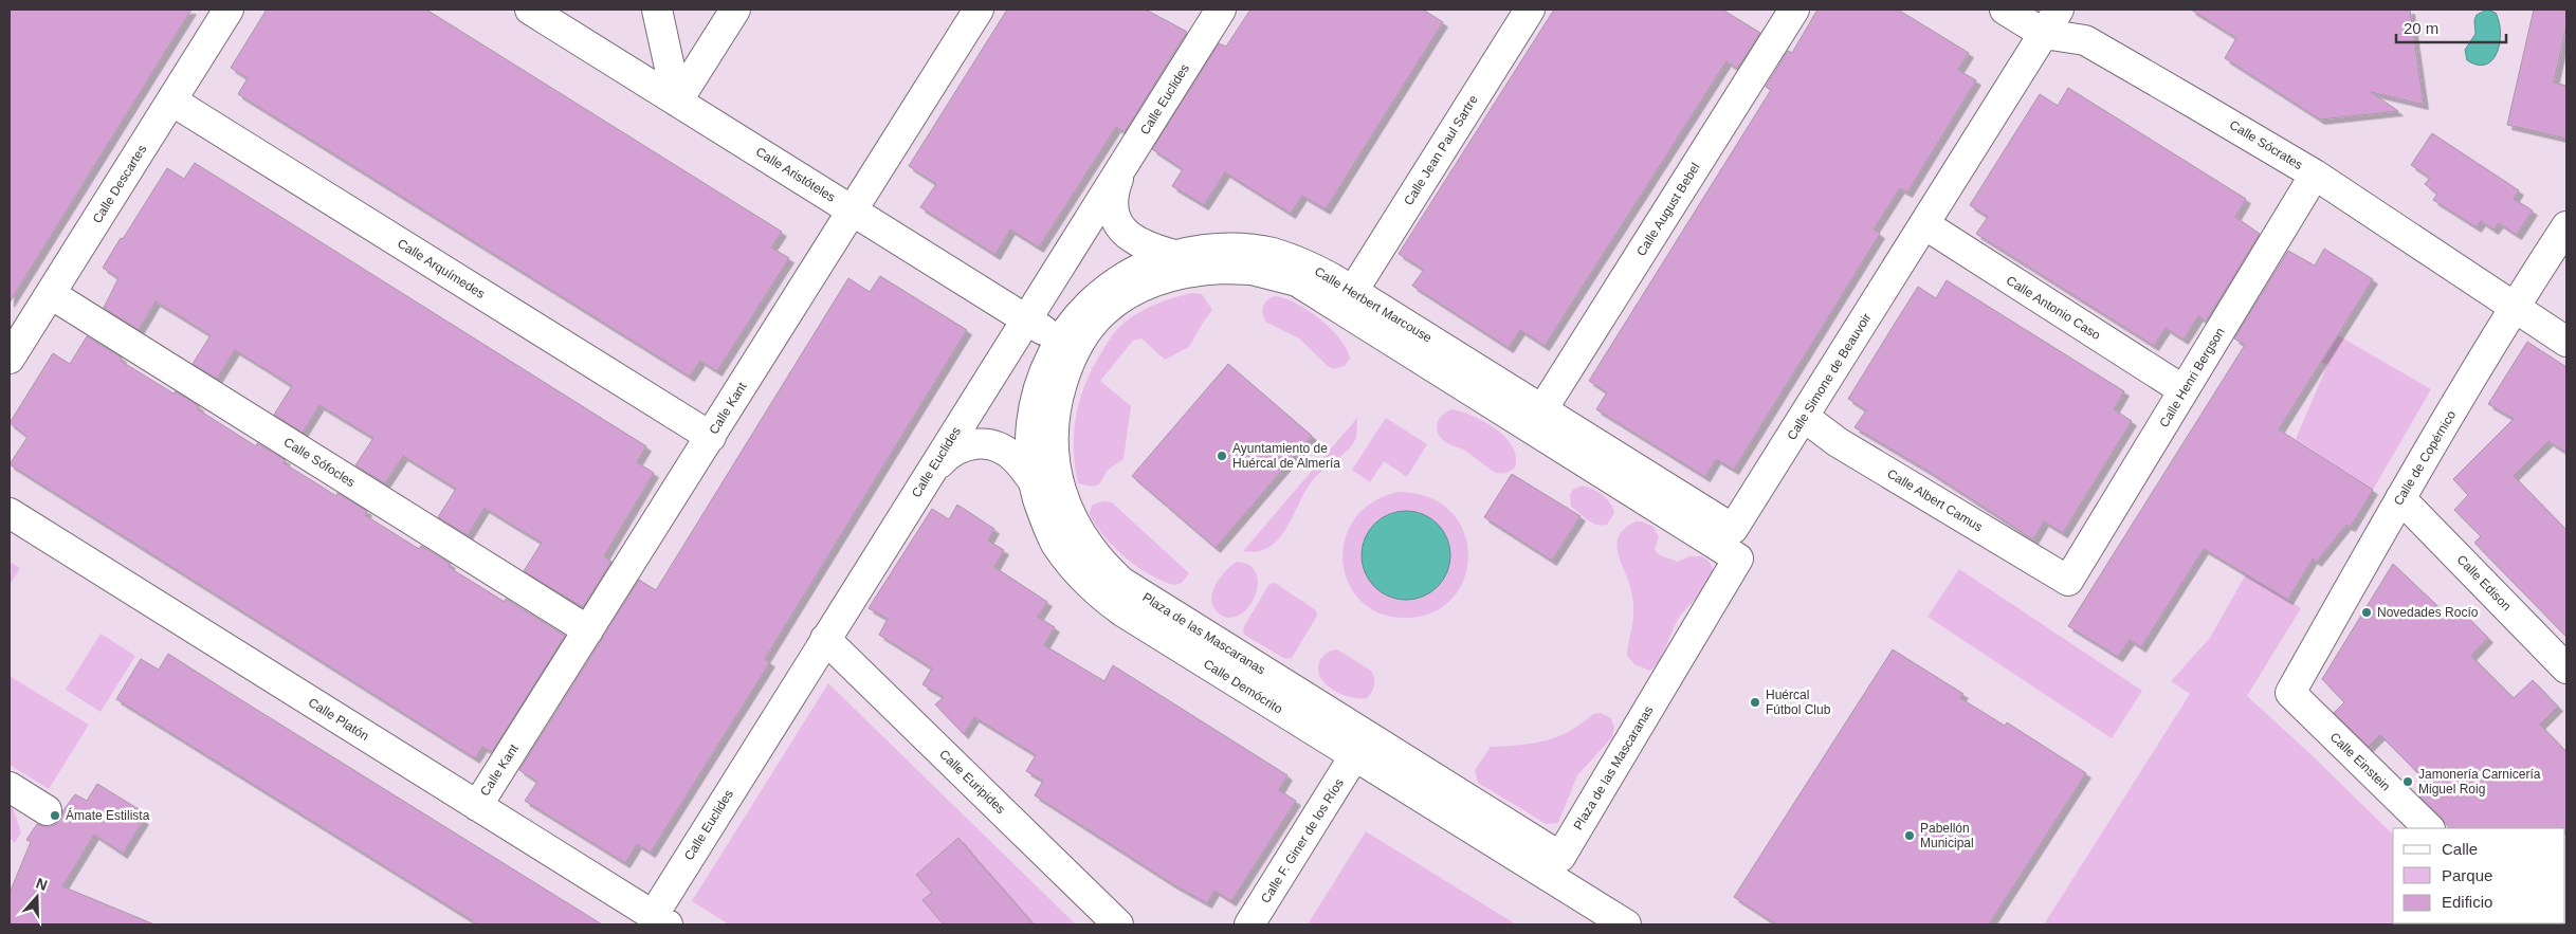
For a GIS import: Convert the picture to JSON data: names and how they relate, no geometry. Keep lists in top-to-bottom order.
{
  "streets": {
    "street": [
      "Calle Euclides",
      "Calle Sócrates",
      "Calle Jean Paul Sartre",
      "Calle Aristóteles",
      "Calle Descartes",
      "Calle August Bebel",
      "Calle Arquímedes",
      "Calle Herbert Marcouse",
      "Calle Antonio Caso",
      "Calle Simone de Beauvoir",
      "Calle Henri Bergson",
      "Calle Kant",
      "Calle de Copérnico",
      "Calle Sófocles",
      "Calle Albert Camus",
      "Calle Edison",
      "Plaza de las Mascaranas",
      "Calle Demócrito",
      "Calle Platón",
      "Calle Einstein",
      "Calle Euripides",
      "Calle F. Giner de los Ríos"
    ]
  },
  "crossings": [
    ["Calle Euclides", "Calle Aristóteles"],
    ["Calle Euclides", "Calle Platón"],
    ["Calle Euclides", "Calle Euripides"],
    ["Calle Sócrates", "Calle Simone de Beauvoir"],
    ["Calle Sócrates", "Calle Henri Bergson"],
    ["Calle Sócrates", "Calle de Copérnico"],
    ["Calle Jean Paul Sartre", "Calle Herbert Marcouse"],
    ["Calle Aristóteles", "Calle Herbert Marcouse"],
    ["Calle Aristóteles", "Calle Kant"],
    ["Calle Aristóteles", "Calle Demócrito"],
    ["Calle Descartes", "Calle Arquímedes"],
    ["Calle Descartes", "Calle Sófocles"],
    ["Calle August Bebel", "Calle Herbert Marcouse"],
    ["Calle August Bebel", "Calle Simone de Beauvoir"],
    ["Calle Arquímedes", "Calle Kant"],
    ["Calle Herbert Marcouse", "Calle Simone de Beauvoir"],
    ["Calle Herbert Marcouse", "Calle Demócrito"],
    ["Calle Antonio Caso", "Calle Simone de Beauvoir"],
    ["Calle Antonio Caso", "Calle Henri Bergson"],
    ["Calle Simone de Beauvoir", "Calle Albert Camus"],
    ["Calle Henri Bergson", "Calle Albert Camus"],
    ["Calle Kant", "Calle Sófocles"],
    ["Calle Kant", "Calle Platón"],
    ["Calle de Copérnico", "Calle Edison"],
    ["Calle de Copérnico", "Calle Einstein"],
    ["Calle Demócrito", "Calle F. Giner de los Ríos"]
  ],
  "places": [
    "Ayuntamiento de Huércal de Almería",
    "Novedades Rocío",
    "Huércal Fútbol Club",
    "Jamonería Carnicería Miguel Roig",
    "Ámate Estilista",
    "Pabellón Municipal"
  ],
  "legend": ["Calle", "Parque", "Edificio"],
  "scale_bar": "20 m",
  "north": "top"
}
